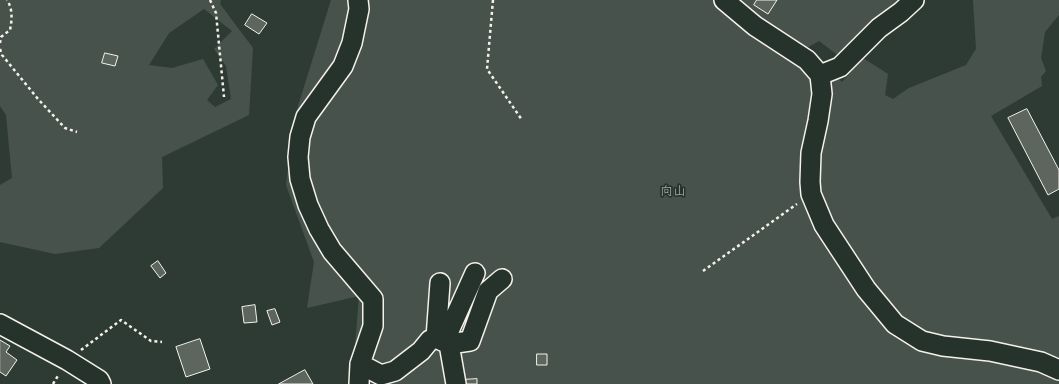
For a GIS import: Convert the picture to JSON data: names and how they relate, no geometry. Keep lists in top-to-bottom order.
{
  "parks": ["向山"]
}
